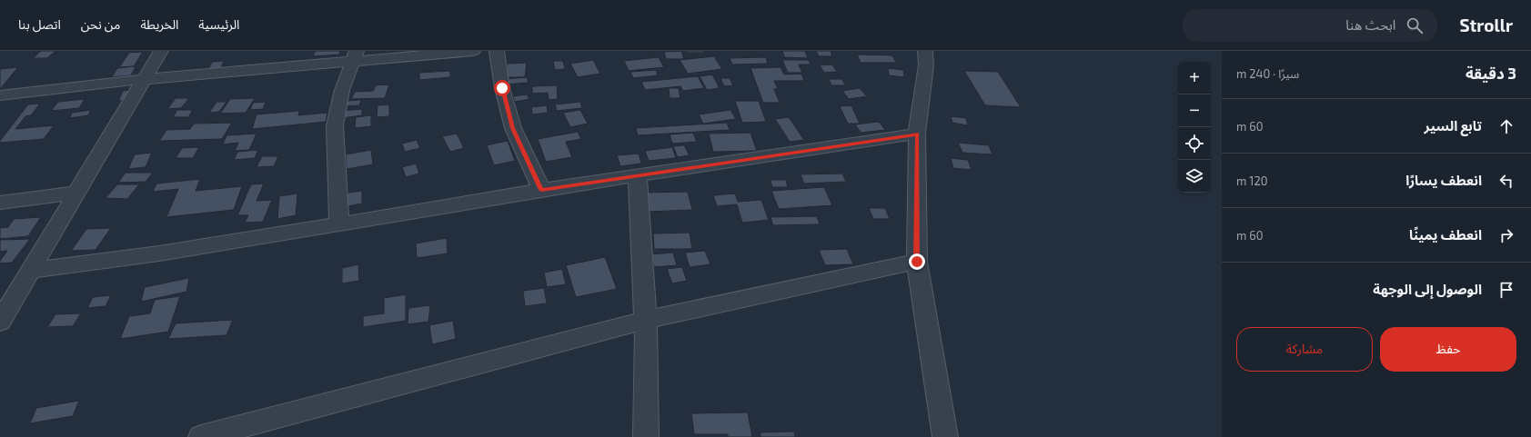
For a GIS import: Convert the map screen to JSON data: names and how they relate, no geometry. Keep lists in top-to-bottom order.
{
  "page": {
    "header": "Strollr",
    "search": "ابحث هنا",
    "nav": [
      "الرئيسية",
      "الخريطة",
      "من نحن",
      "اتصل بنا"
    ],
    "heading": ["3 دقيقة", "سيرًا · 240 m"],
    "map_buttons": ["+", "−"],
    "list": [
      ["تابع السير", "60 m"],
      ["انعطف يسارًا", "120 m"],
      ["انعطف يمينًا", "60 m"],
      "الوصول إلى الوجهة"
    ],
    "buttons": ["حفظ", "مشاركة"]
  }
}
